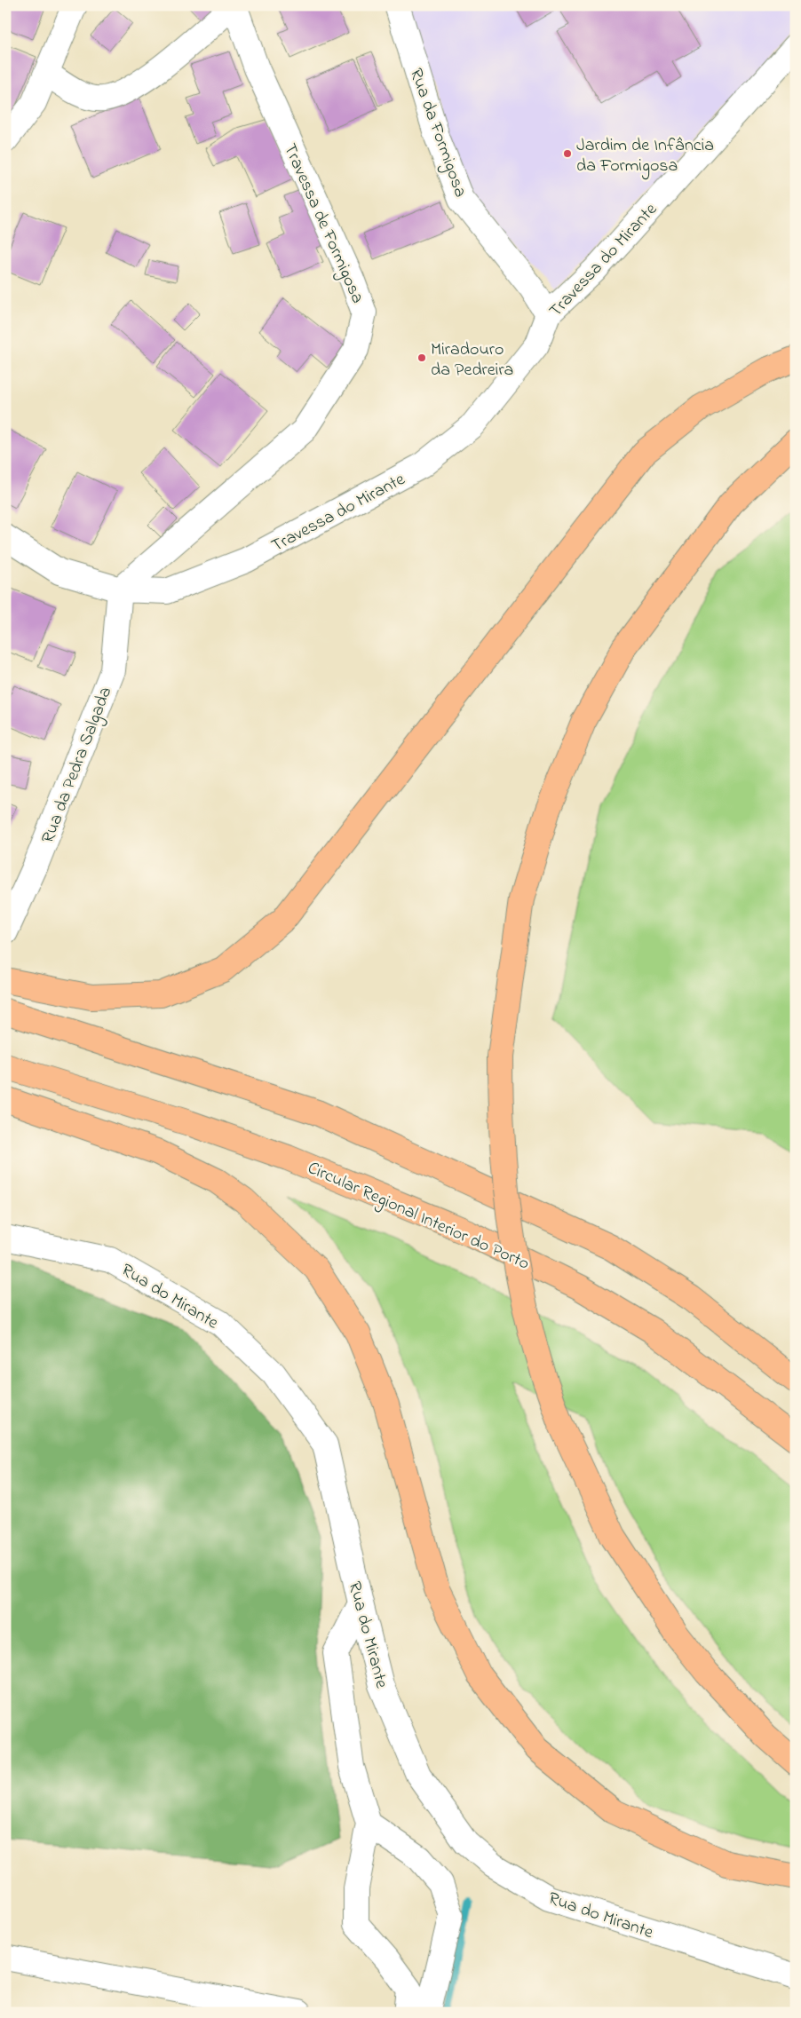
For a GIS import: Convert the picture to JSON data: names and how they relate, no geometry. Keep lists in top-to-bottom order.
{
  "streets": {
    "highway": ["Circular Regional Interior do Porto"],
    "street": [
      "Rua da Formigosa",
      "Travessa de Formigosa",
      "Travessa do Mirante",
      "Rua da Pedra Salgada",
      "Rua do Mirante"
    ]
  },
  "crossings": [
    ["Rua da Formigosa", "Travessa do Mirante"],
    ["Travessa de Formigosa", "Travessa do Mirante"],
    ["Travessa de Formigosa", "Rua da Pedra Salgada"],
    ["Travessa do Mirante", "Rua da Pedra Salgada"]
  ],
  "places": ["Jardim de Infância da Formigosa", "Miradouro da Pedreira"]
}
